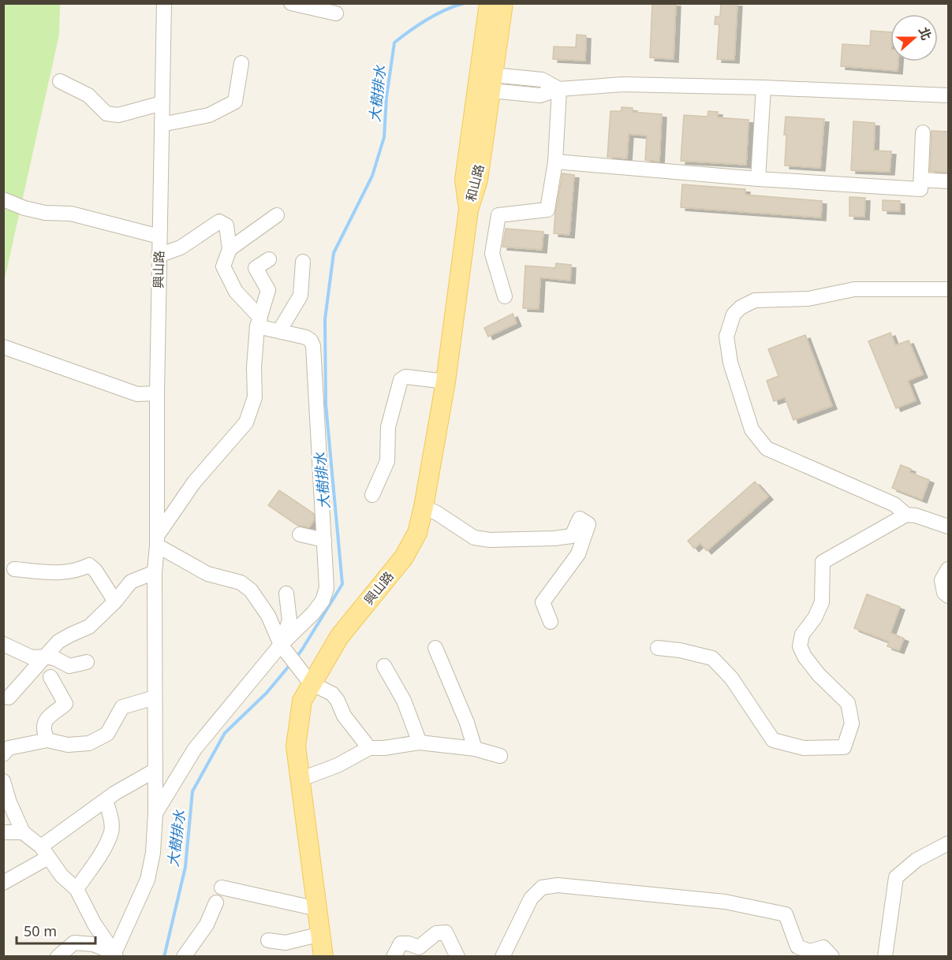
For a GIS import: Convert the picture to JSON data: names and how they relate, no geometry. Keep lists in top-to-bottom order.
{
  "streets": {
    "main road": ["和山路", "興山路"]
  },
  "crossings": [
    ["和山路", "興山路"]
  ],
  "water": ["大樹排水"],
  "scale_bar": "50 m",
  "north": "right"
}
